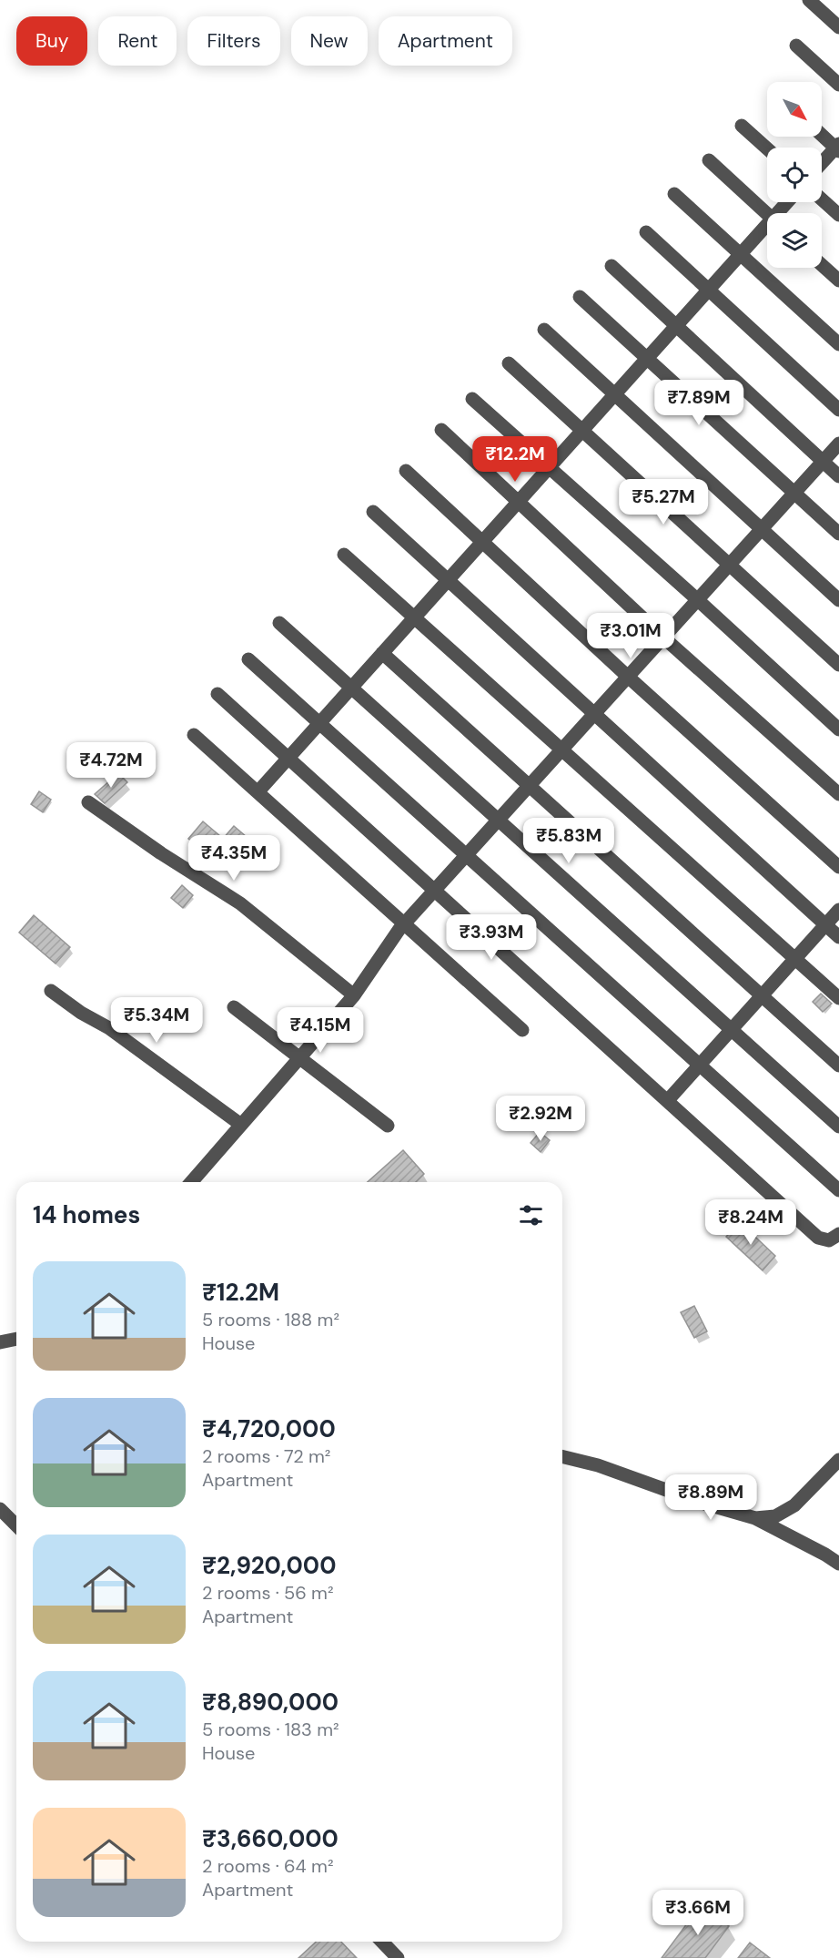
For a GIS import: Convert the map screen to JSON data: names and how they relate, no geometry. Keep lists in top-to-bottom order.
{
  "north": "bottom right",
  "page": {
    "chip": [
      "Buy",
      "Rent",
      "Filters",
      "New",
      "Apartment"
    ],
    "price": [
      "₹7.89M",
      "₹12.2M",
      "₹5.27M",
      "₹3.01M",
      "₹4.72M",
      "₹5.83M",
      "₹4.35M",
      "₹3.93M",
      "₹5.34M",
      "₹4.15M",
      "₹2.92M",
      "₹8.24M",
      "₹8.89M",
      "₹3.66M"
    ],
    "heading": "14 homes",
    "list": [
      {
        "name": "₹12.2M",
        "note": "5 rooms · 188 m² · House"
      },
      {
        "name": "₹4,720,000",
        "note": "2 rooms · 72 m² · Apartment"
      },
      {
        "name": "₹2,920,000",
        "note": "2 rooms · 56 m² · Apartment"
      },
      {
        "name": "₹8,890,000",
        "note": "5 rooms · 183 m² · House"
      },
      {
        "name": "₹3,660,000",
        "note": "2 rooms · 64 m² · Apartment"
      }
    ]
  }
}
